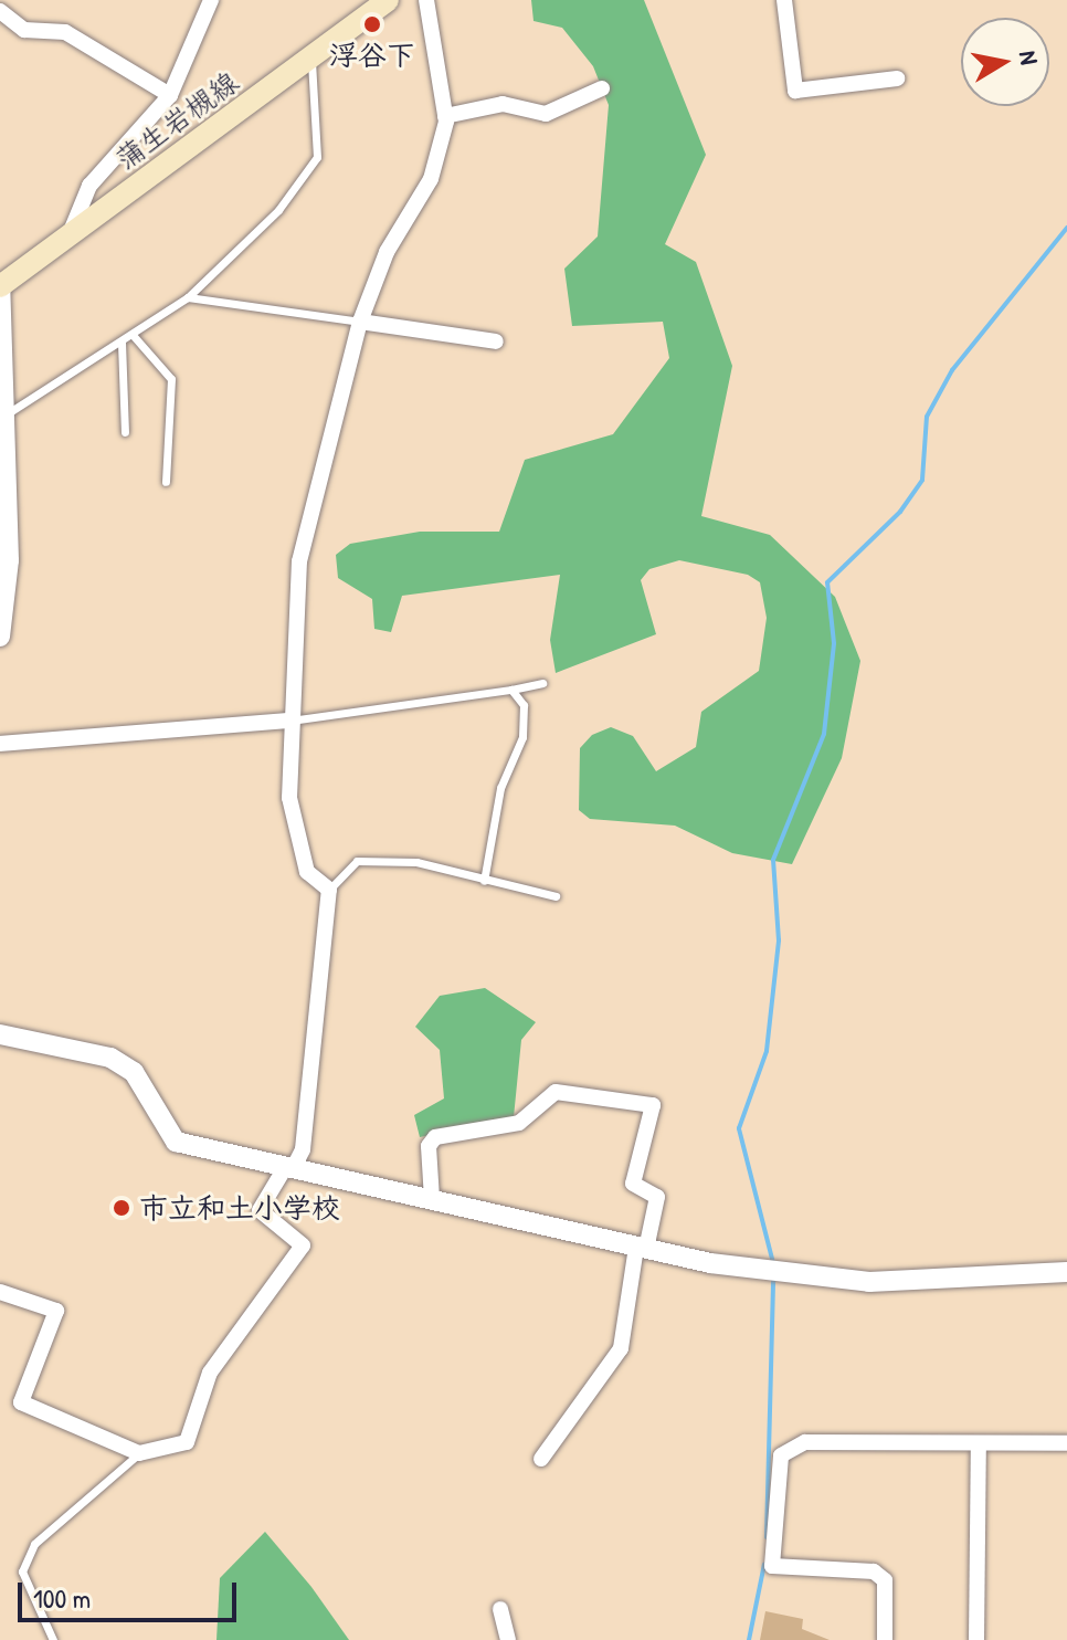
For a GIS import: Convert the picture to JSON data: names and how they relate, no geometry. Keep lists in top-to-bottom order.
{
  "streets": {
    "main road": ["蒲生岩槻線"]
  },
  "places": ["浮谷下", "市立和土小学校"],
  "scale_bar": "100 m",
  "north": "right"
}
